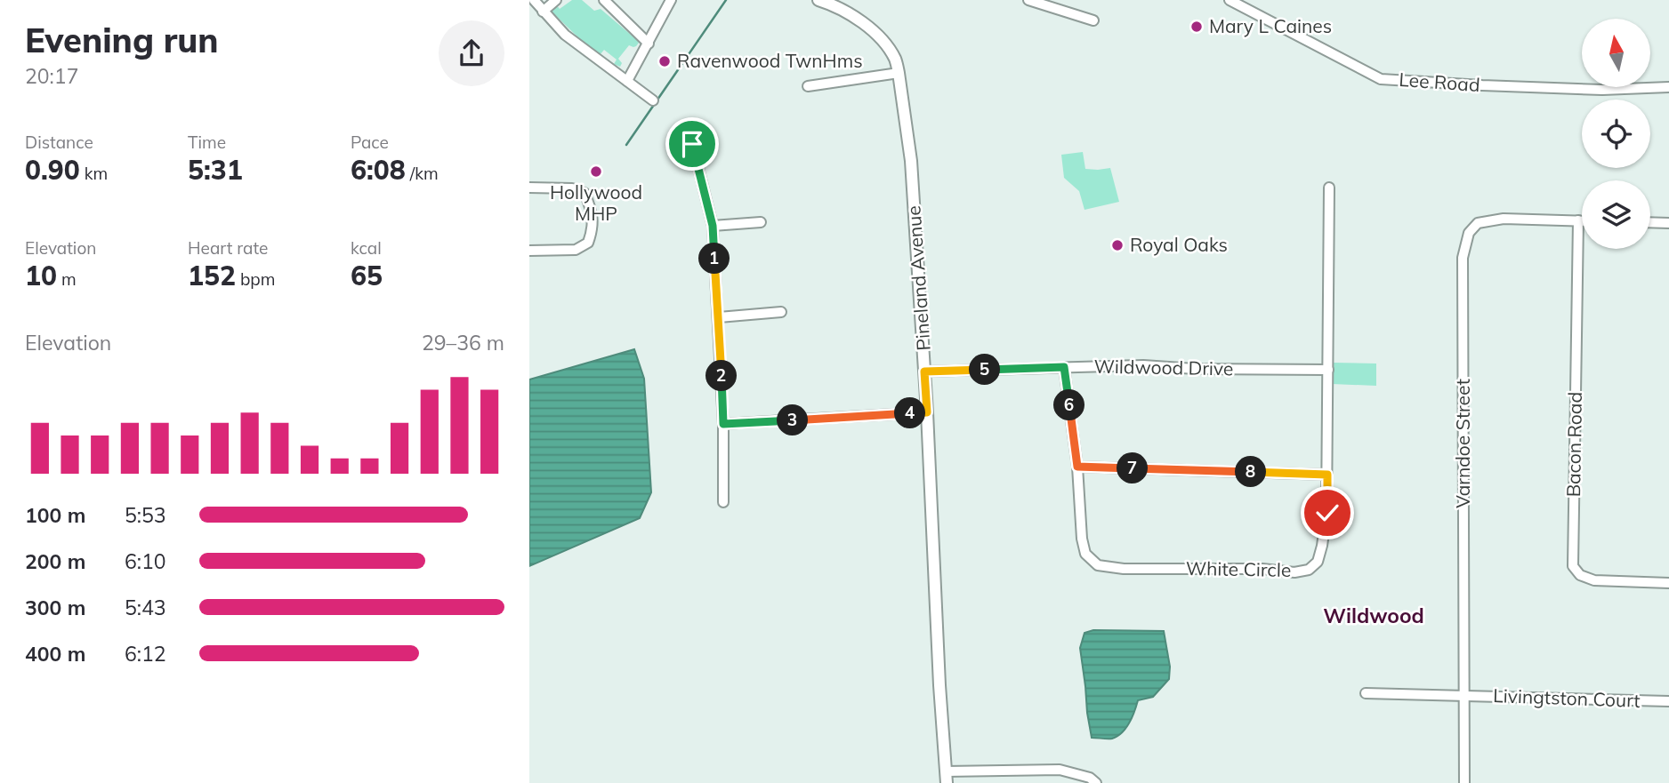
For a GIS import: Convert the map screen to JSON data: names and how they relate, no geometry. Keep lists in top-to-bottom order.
{
  "streets": {
    "street": [
      "Lee Road",
      "Pineland Avenue",
      "Wildwood Drive",
      "Varndoe Street",
      "Bacon Road",
      "White Circle",
      "Livingtston Court"
    ]
  },
  "crossings": [
    ["Pineland Avenue", "Wildwood Drive"],
    ["Wildwood Drive", "White Circle"],
    ["Varndoe Street", "Bacon Road"],
    ["Varndoe Street", "Livingtston Court"]
  ],
  "districts": ["Wildwood"],
  "places": [
    "Mary L Caines",
    "Ravenwood TwnHms",
    "Hollywood MHP",
    "Royal Oaks"
  ],
  "north": "top",
  "page": {
    "heading": ["Evening run", "20:17"],
    "stats": [
      ["Distance", "0.90 km"],
      ["Time", "5:31"],
      ["Pace", "6:08 /km"],
      ["Elevation", "10 m"],
      ["Heart rate", "152 bpm"],
      ["kcal", "65"]
    ],
    "pins": [
      "1",
      "5",
      "2",
      "6",
      "4",
      "3",
      "7",
      "8"
    ],
    "chart": ["Elevation", "29–36 m"],
    "list": [
      {
        "name": "100 m",
        "note": "5:53"
      },
      {
        "name": "200 m",
        "note": "6:10"
      },
      {
        "name": "300 m",
        "note": "5:43"
      },
      {
        "name": "400 m",
        "note": "6:12"
      }
    ]
  }
}
